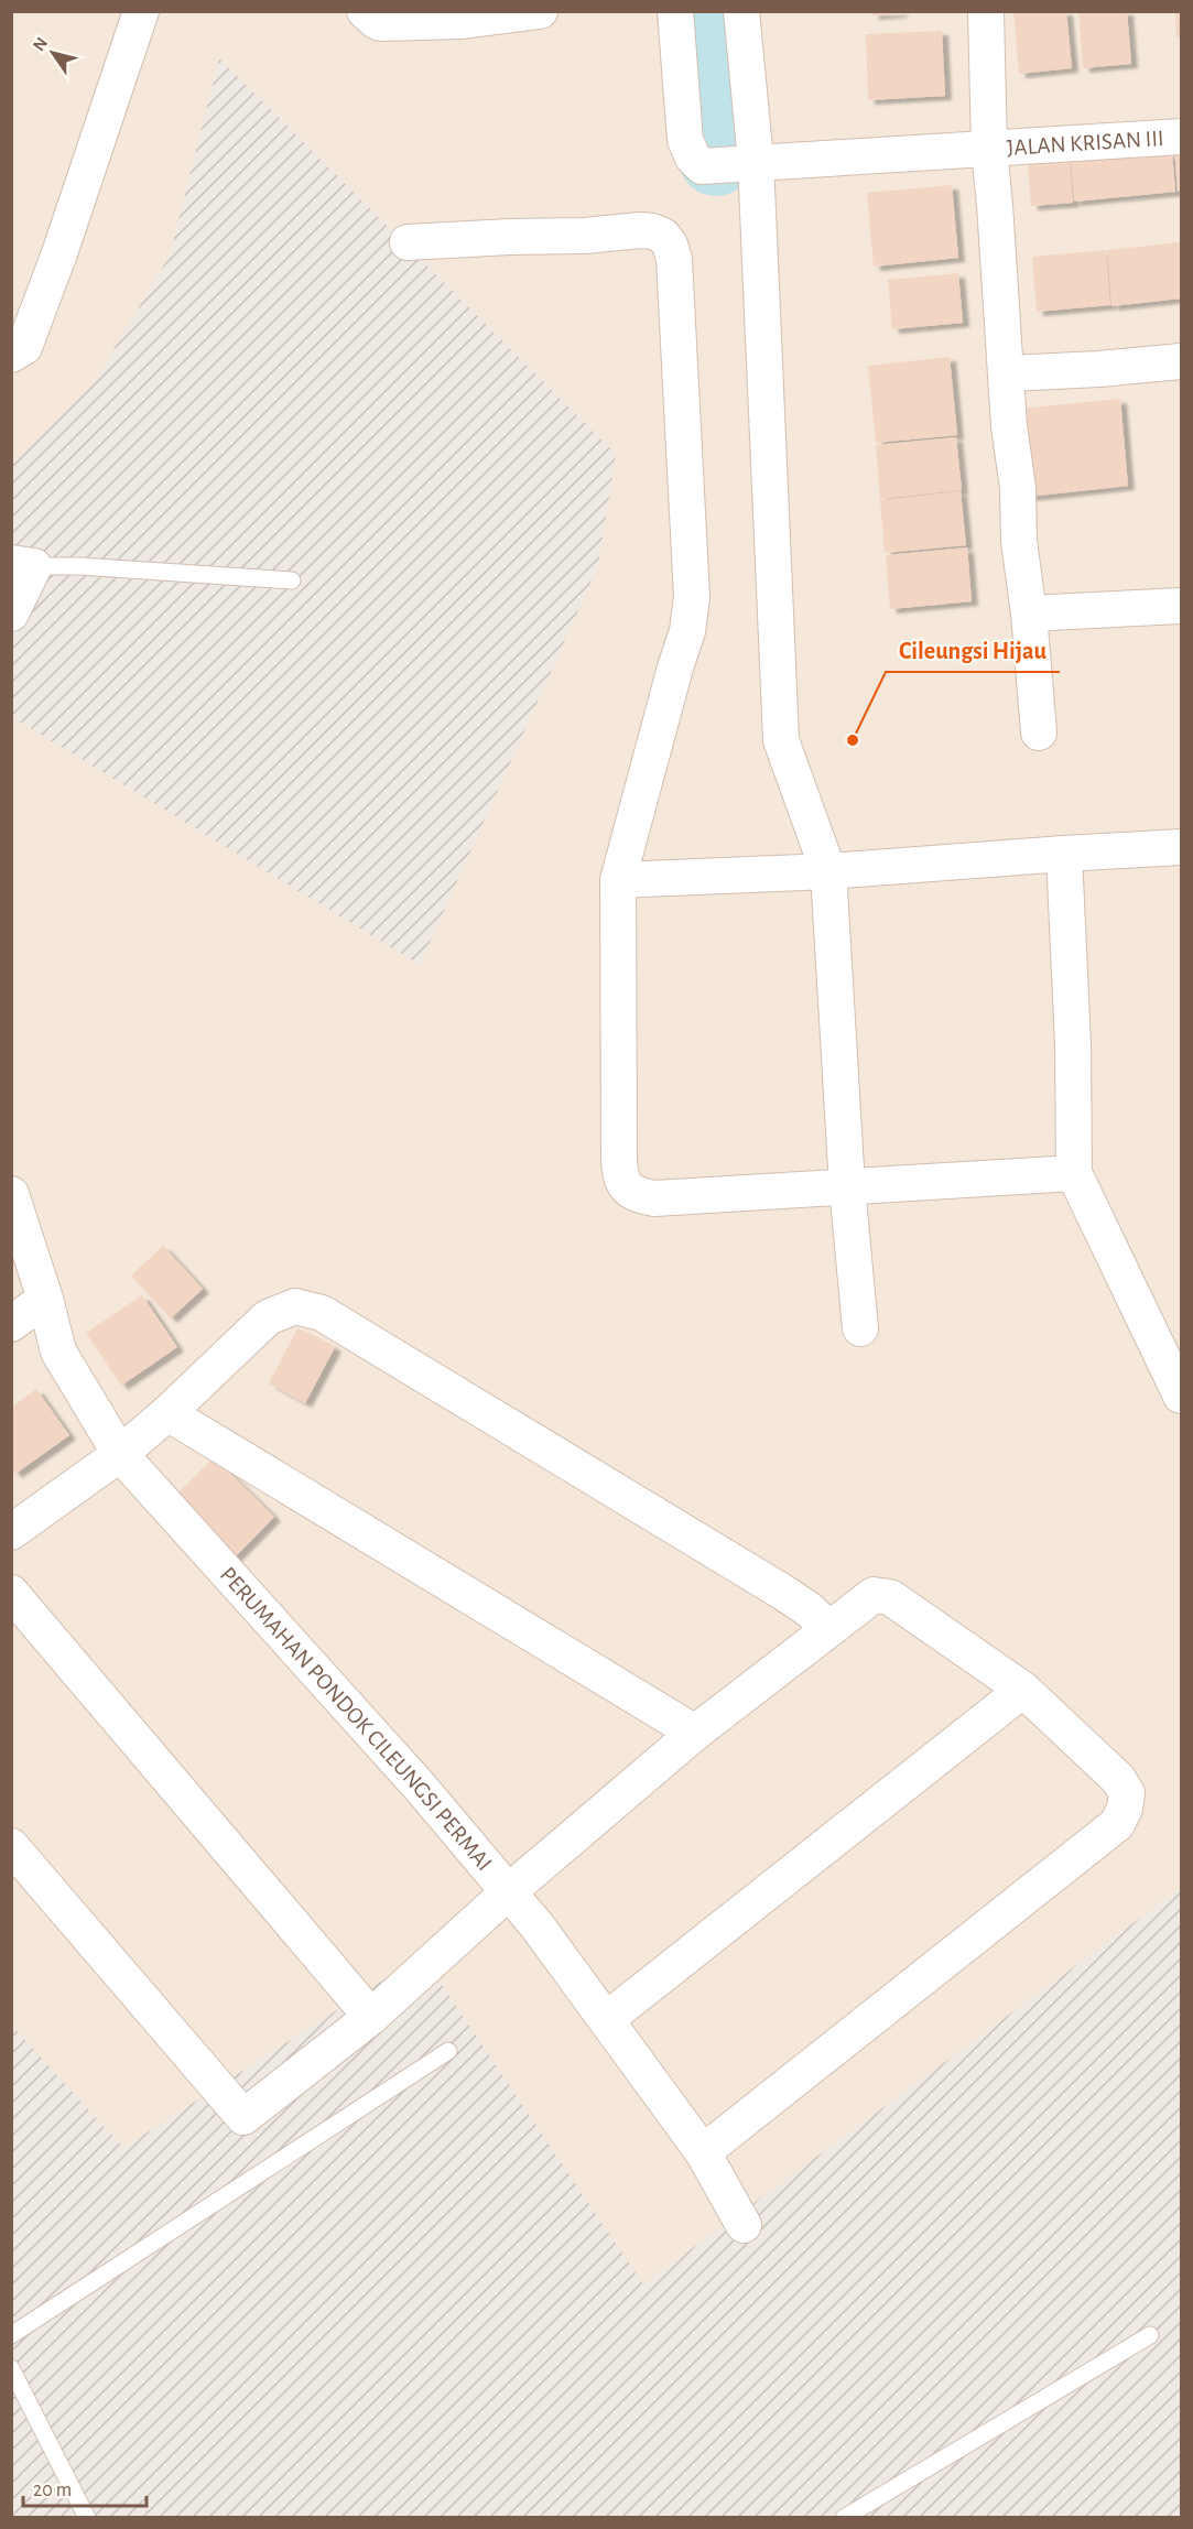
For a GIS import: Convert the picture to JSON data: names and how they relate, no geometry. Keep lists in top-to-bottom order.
{
  "streets": {
    "street": ["JALAN KRISAN III", "PERUMAHAN PONDOK CILEUNGSI PERMAI"]
  },
  "places": ["Cileungsi Hijau"],
  "scale_bar": "20 m",
  "north": "top left"
}
